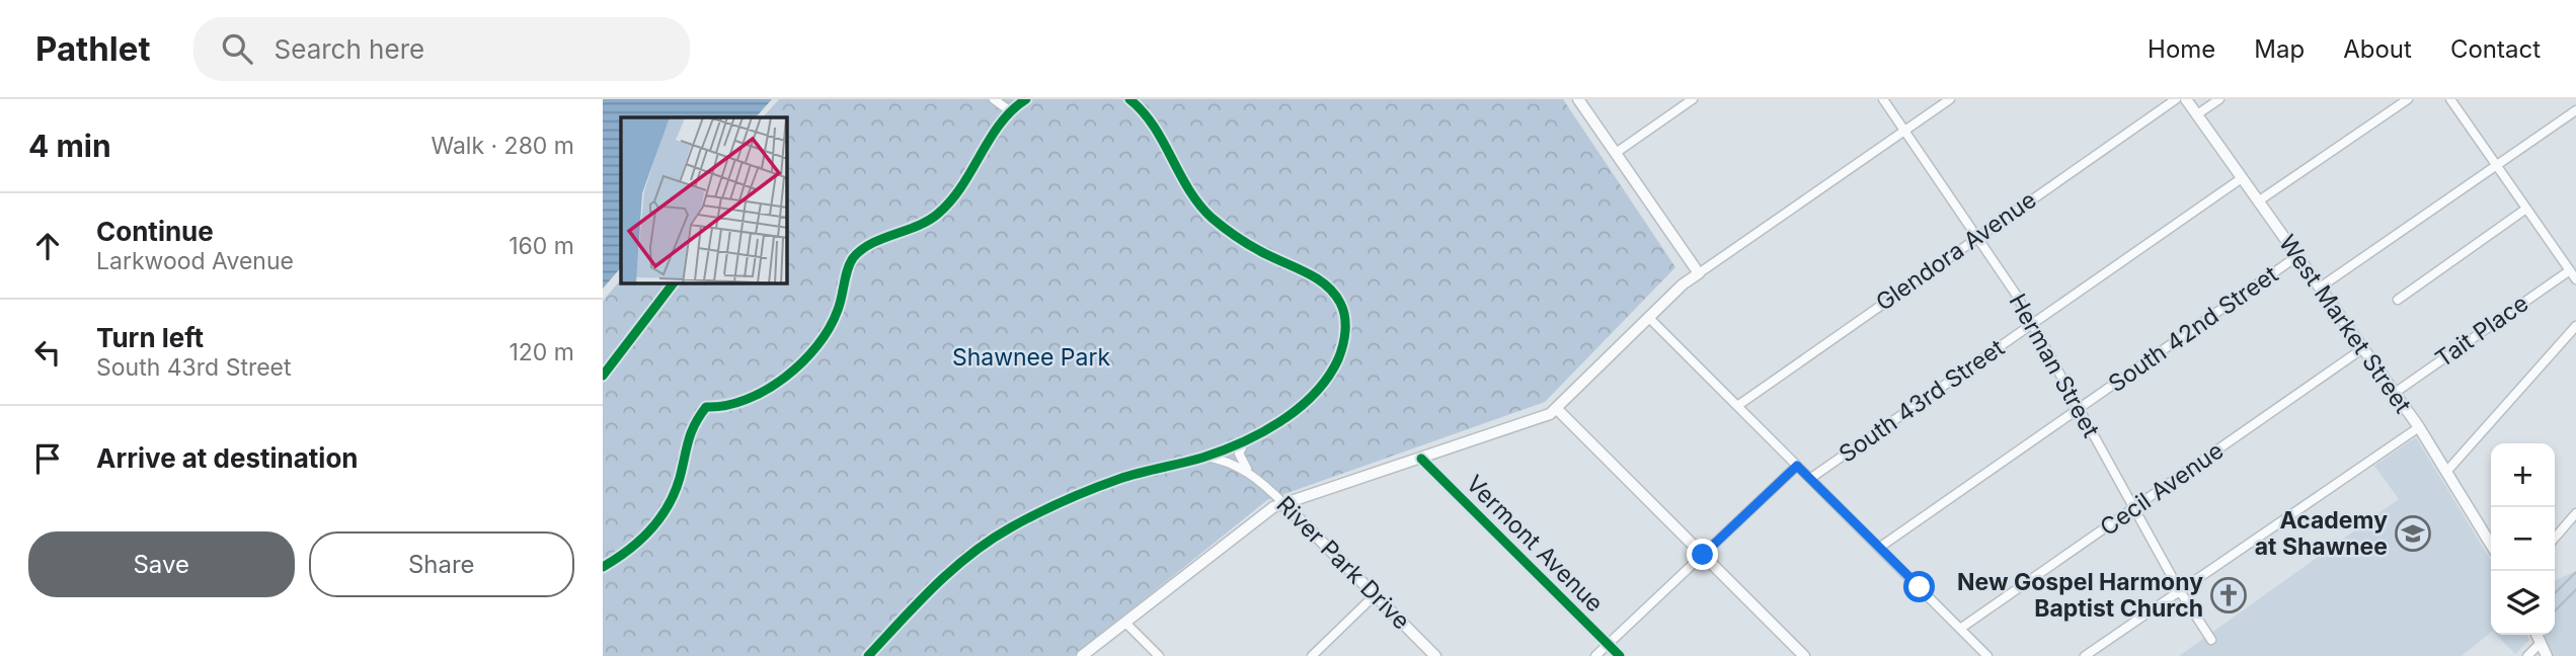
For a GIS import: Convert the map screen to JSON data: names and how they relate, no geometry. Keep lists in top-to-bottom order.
{
  "streets": {
    "street": [
      "Glendora Avenue",
      "West Market Street",
      "South 42nd Street",
      "Tait Place",
      "Herman Street",
      "South 43rd Street",
      "Cecil Avenue",
      "Vermont Avenue",
      "River Park Drive"
    ]
  },
  "crossings": [
    ["Glendora Avenue", "Herman Street"],
    ["West Market Street", "South 42nd Street"],
    ["West Market Street", "Tait Place"],
    ["West Market Street", "South 43rd Street"],
    ["West Market Street", "Cecil Avenue"],
    ["South 42nd Street", "Herman Street"],
    ["Herman Street", "South 43rd Street"],
    ["Herman Street", "Cecil Avenue"]
  ],
  "parks": ["Shawnee Park"],
  "places": {
    "school or university": ["Academy at Shawnee"],
    "church": ["New Gospel Harmony Baptist Church"]
  },
  "page": {
    "header": "Pathlet",
    "search": "Search here",
    "nav": [
      "Home",
      "Map",
      "About",
      "Contact"
    ],
    "heading": ["4 min", "Walk · 280 m"],
    "list": [
      ["Continue", "Larkwood Avenue", "160 m"],
      ["Turn left", "South 43rd Street", "120 m"],
      "Arrive at destination"
    ],
    "map_buttons": ["+", "−"],
    "buttons": ["Save", "Share"]
  }
}
